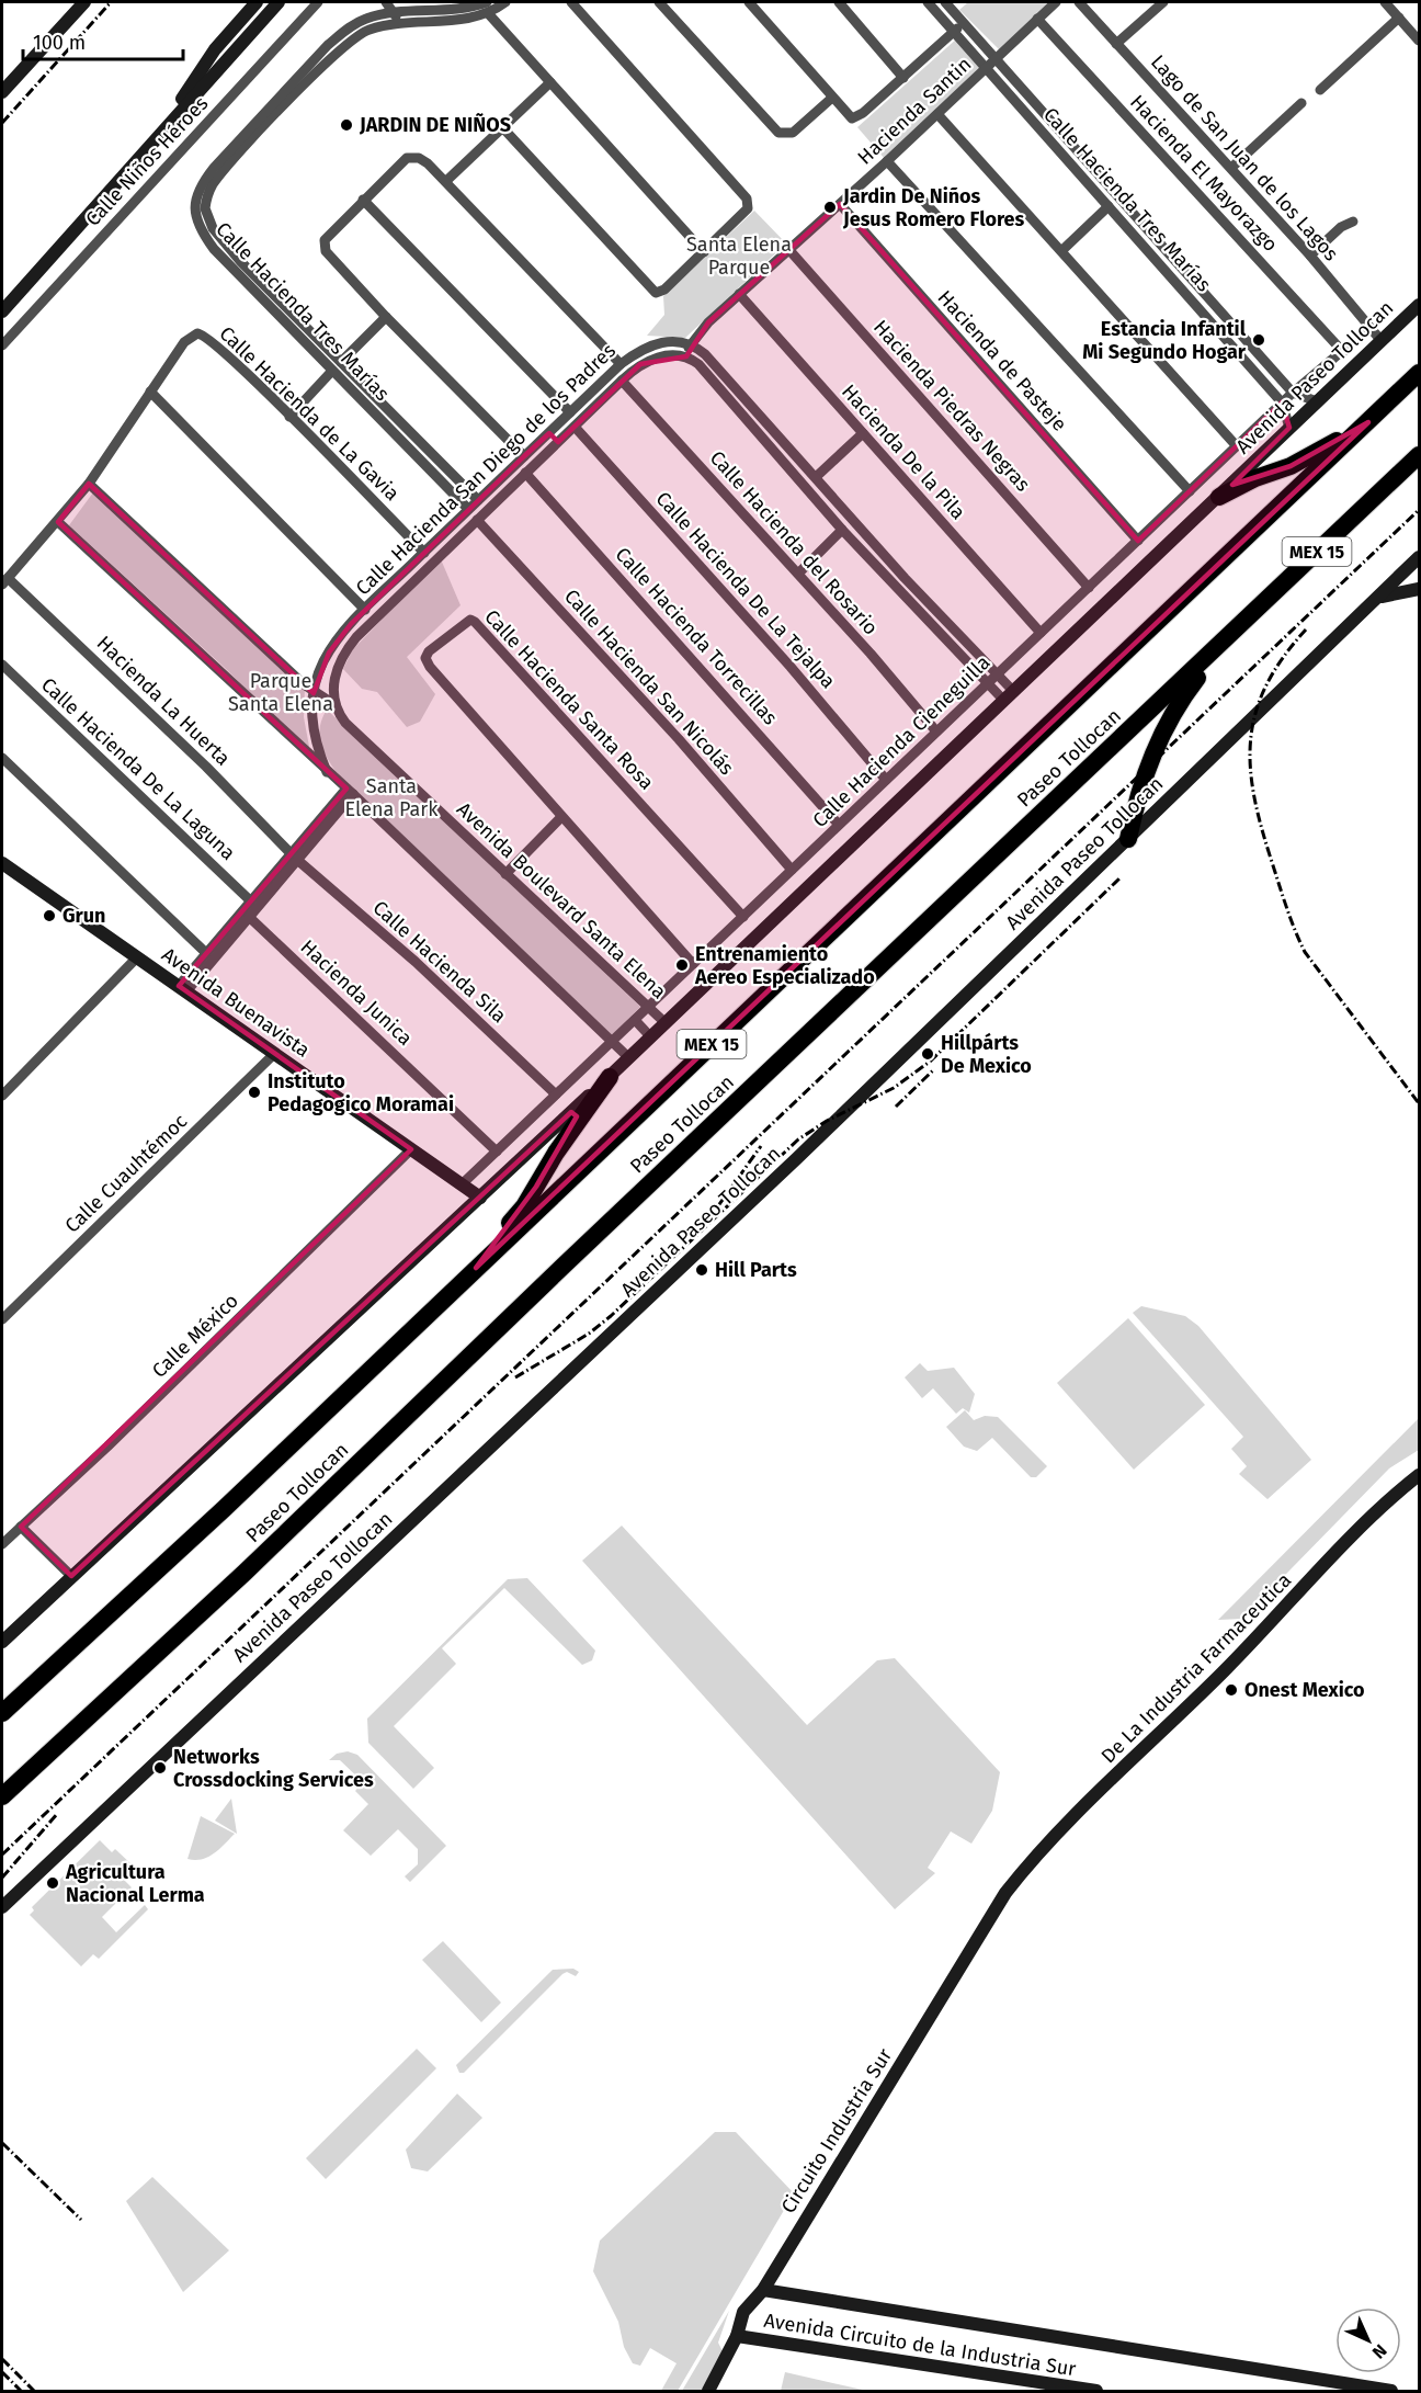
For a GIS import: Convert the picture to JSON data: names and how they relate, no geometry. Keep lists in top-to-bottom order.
{
  "streets": {
    "highway": ["MEX 15", "Paseo Tollocan"],
    "main road": [
      "Avenida Paseo Tollocan",
      "Avenida Buenavista",
      "De La Industria Farmaceutica",
      "Circuito Industria Sur",
      "Avenida Circuito de la Industria Sur"
    ],
    "street": [
      "Hacienda Santin",
      "Lago de San Juan de los Lagos",
      "Calle Niños Héroes",
      "Hacienda El Mayorazgo",
      "Calle Hacienda Tres Marías",
      "Hacienda de Pasteje",
      "Hacienda Piedras Negras",
      "Calle Hacienda de La Gavia",
      "Hacienda De la Pila",
      "Calle Hacienda San Diego de los Padres",
      "Calle Hacienda del Rosario",
      "Calle Hacienda De La Tejalpa",
      "Calle Hacienda Torrecillas",
      "Calle Hacienda San Nicolás",
      "Calle Hacienda Santa Rosa",
      "Hacienda La Huerta",
      "Calle Hacienda Cieneguilla",
      "Calle Hacienda De La Laguna",
      "Avenida Boulevard Santa Elena",
      "Calle Hacienda Sila",
      "Hacienda Junica",
      "Calle Cuauhtémoc",
      "Calle México"
    ]
  },
  "crossings": [
    ["Hacienda Santin", "Hacienda El Mayorazgo"],
    ["Hacienda Santin", "Calle Hacienda Tres Marías"],
    ["Hacienda Santin", "Hacienda de Pasteje"],
    ["Hacienda Santin", "Hacienda Piedras Negras"],
    ["Hacienda Santin", "Hacienda De la Pila"],
    ["Hacienda Santin", "Calle Hacienda San Diego de los Padres"],
    ["Lago de San Juan de los Lagos", "Avenida Paseo Tollocan"],
    ["Lago de San Juan de los Lagos", "Calle Hacienda Cieneguilla"],
    ["Hacienda El Mayorazgo", "Calle Hacienda Cieneguilla"],
    ["Calle Hacienda Tres Marías", "Avenida Paseo Tollocan"],
    ["Calle Hacienda Tres Marías", "Calle Hacienda San Diego de los Padres"],
    ["Calle Hacienda Tres Marías", "Calle Hacienda Cieneguilla"],
    ["Hacienda de Pasteje", "Calle Hacienda Cieneguilla"],
    ["Avenida Paseo Tollocan", "Avenida Boulevard Santa Elena"],
    ["Avenida Paseo Tollocan", "Avenida Buenavista"],
    ["Hacienda Piedras Negras", "Calle Hacienda Cieneguilla"],
    ["Calle Hacienda de La Gavia", "Calle Hacienda San Diego de los Padres"],
    ["Calle Hacienda de La Gavia", "Hacienda La Huerta"],
    ["Calle Hacienda de La Gavia", "Avenida Boulevard Santa Elena"],
    ["Hacienda De la Pila", "Calle Hacienda Cieneguilla"],
    ["Calle Hacienda San Diego de los Padres", "Calle Hacienda del Rosario"],
    ["Calle Hacienda San Diego de los Padres", "Calle Hacienda De La Tejalpa"],
    ["Calle Hacienda San Diego de los Padres", "Calle Hacienda Torrecillas"],
    ["Calle Hacienda San Diego de los Padres", "Calle Hacienda San Nicolás"],
    ["Calle Hacienda San Diego de los Padres", "Avenida Boulevard Santa Elena"],
    ["Calle Hacienda del Rosario", "Calle Hacienda Cieneguilla"],
    ["Calle Hacienda De La Tejalpa", "Calle Hacienda Cieneguilla"],
    ["Calle Hacienda Torrecillas", "Calle Hacienda Cieneguilla"],
    ["Calle Hacienda San Nicolás", "Calle Hacienda Cieneguilla"],
    ["Calle Hacienda Santa Rosa", "Calle Hacienda Cieneguilla"],
    ["Hacienda La Huerta", "Calle Hacienda Sila"],
    ["Calle Hacienda Cieneguilla", "Avenida Boulevard Santa Elena"],
    ["Calle Hacienda Cieneguilla", "Calle Hacienda Sila"],
    ["Calle Hacienda Cieneguilla", "Hacienda Junica"],
    ["Calle Hacienda Cieneguilla", "Avenida Buenavista"],
    ["Avenida Buenavista", "Calle Cuauhtémoc"],
    ["Avenida Buenavista", "Calle México"],
    ["De La Industria Farmaceutica", "Circuito Industria Sur"],
    ["Circuito Industria Sur", "Avenida Circuito de la Industria Sur"]
  ],
  "parks": ["Santa Elena Parque", "Parque Santa Elena", "Santa Elena Park"],
  "places": [
    "JARDIN DE NIÑOS",
    "Jardin De Niños Jesus Romero Flores",
    "Estancia Infantil Mi Segundo Hogar",
    "Grun",
    "Entrenamiento Aereo Especializado",
    "Hillpárts De Mexico",
    "Instituto Pedagogico Moramai",
    "Hill Parts",
    "Onest Mexico",
    "Networks Crossdocking Services",
    "Agricultura Nacional Lerma"
  ],
  "scale_bar": "100 m",
  "north": "bottom right"
}
